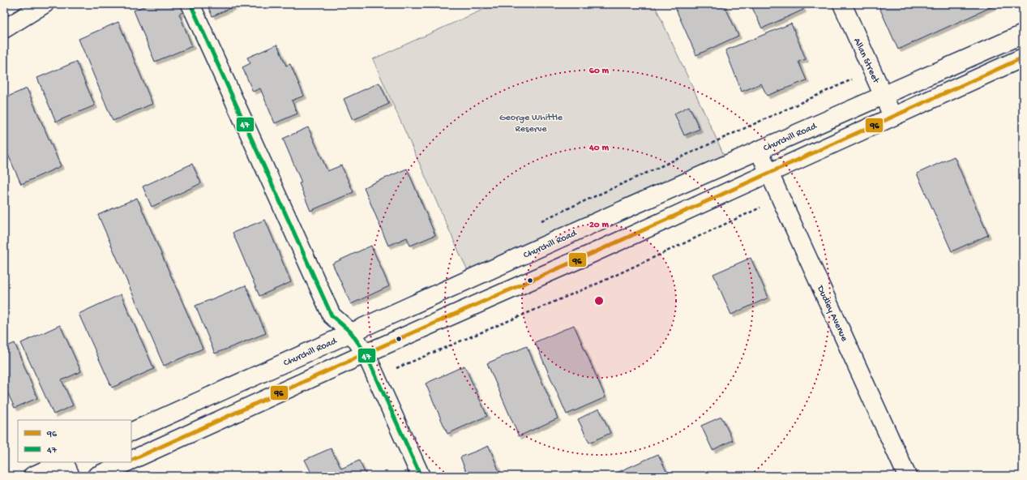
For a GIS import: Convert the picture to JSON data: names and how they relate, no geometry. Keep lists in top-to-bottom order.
{
  "streets": {
    "main road": ["Allan Street", "Churchill Road", "Dudley Avenue"]
  },
  "crossings": [
    ["Allan Street", "Churchill Road"],
    ["Churchill Road", "Dudley Avenue"]
  ],
  "parks": ["George Whittle Reserve"],
  "lines": ["transit line 47", "transit line 96"],
  "legend": ["96", "47"],
  "rings": ["60 m", "40 m", "20 m"]
}
